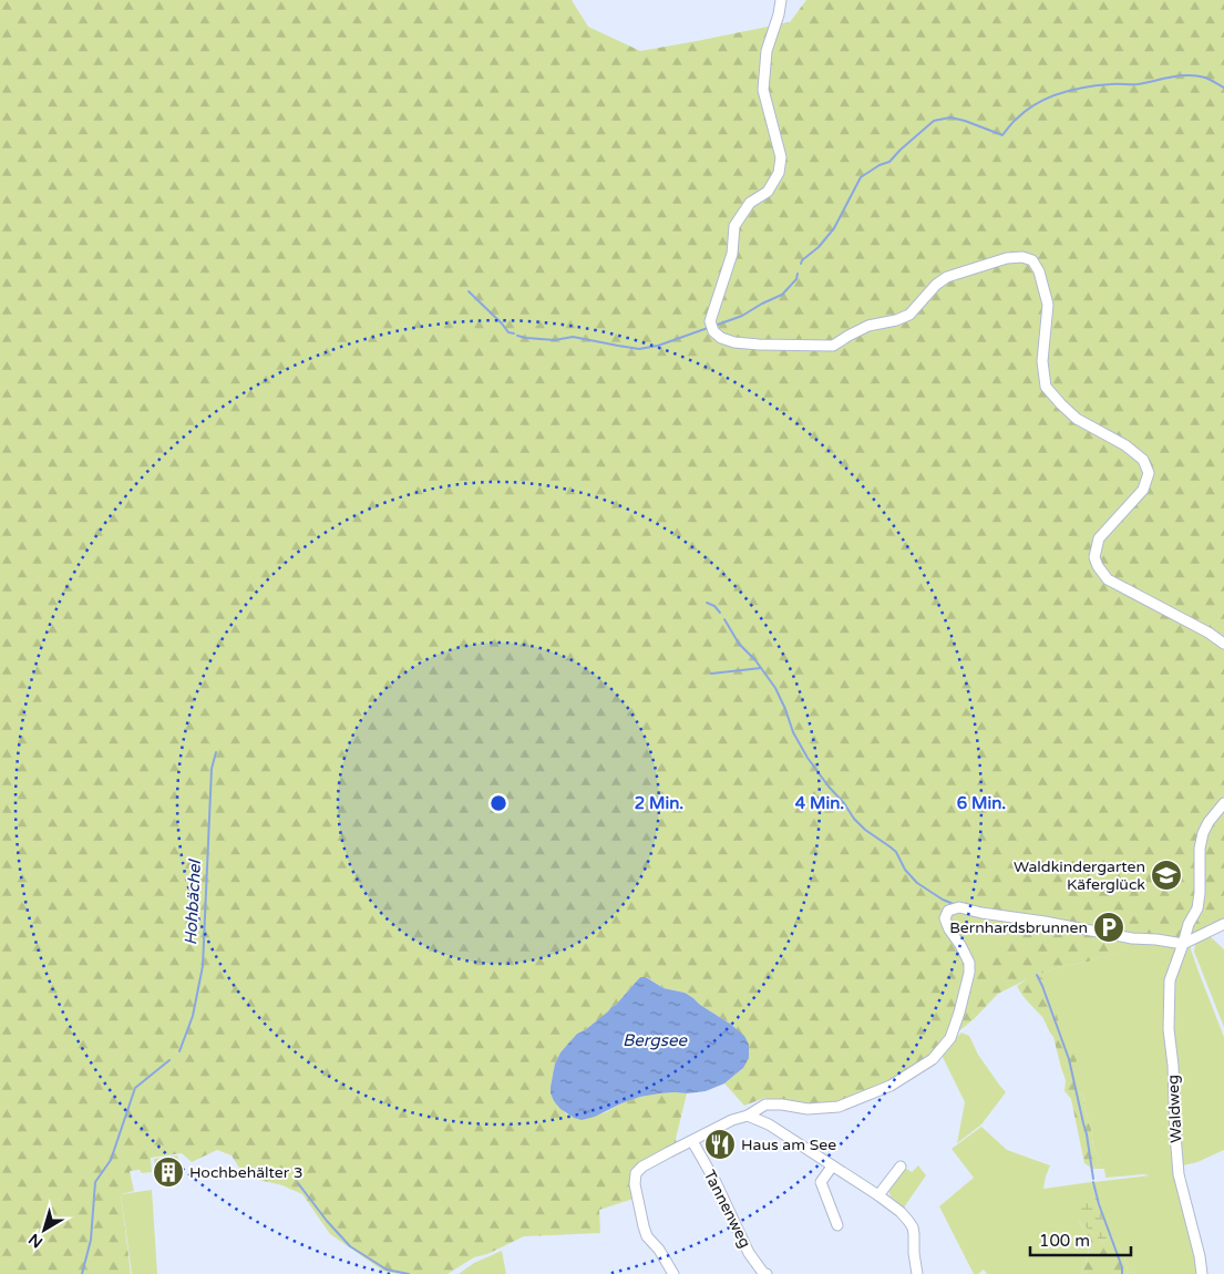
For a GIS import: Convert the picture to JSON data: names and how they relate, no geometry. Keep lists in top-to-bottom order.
{
  "streets": {
    "street": ["Waldweg", "Tannenweg"]
  },
  "water": ["Hohbächel", "Bergsee"],
  "places": {
    "school or university": ["Waldkindergarten Käferglück"],
    "parking": ["Bernhardsbrunnen"],
    "restaurant": ["Haus am See"],
    "building": ["Hochbehälter 3"]
  },
  "scale_bar": "100 m",
  "north": "bottom left",
  "rings": ["2 Min.", "4 Min.", "6 Min."]
}
